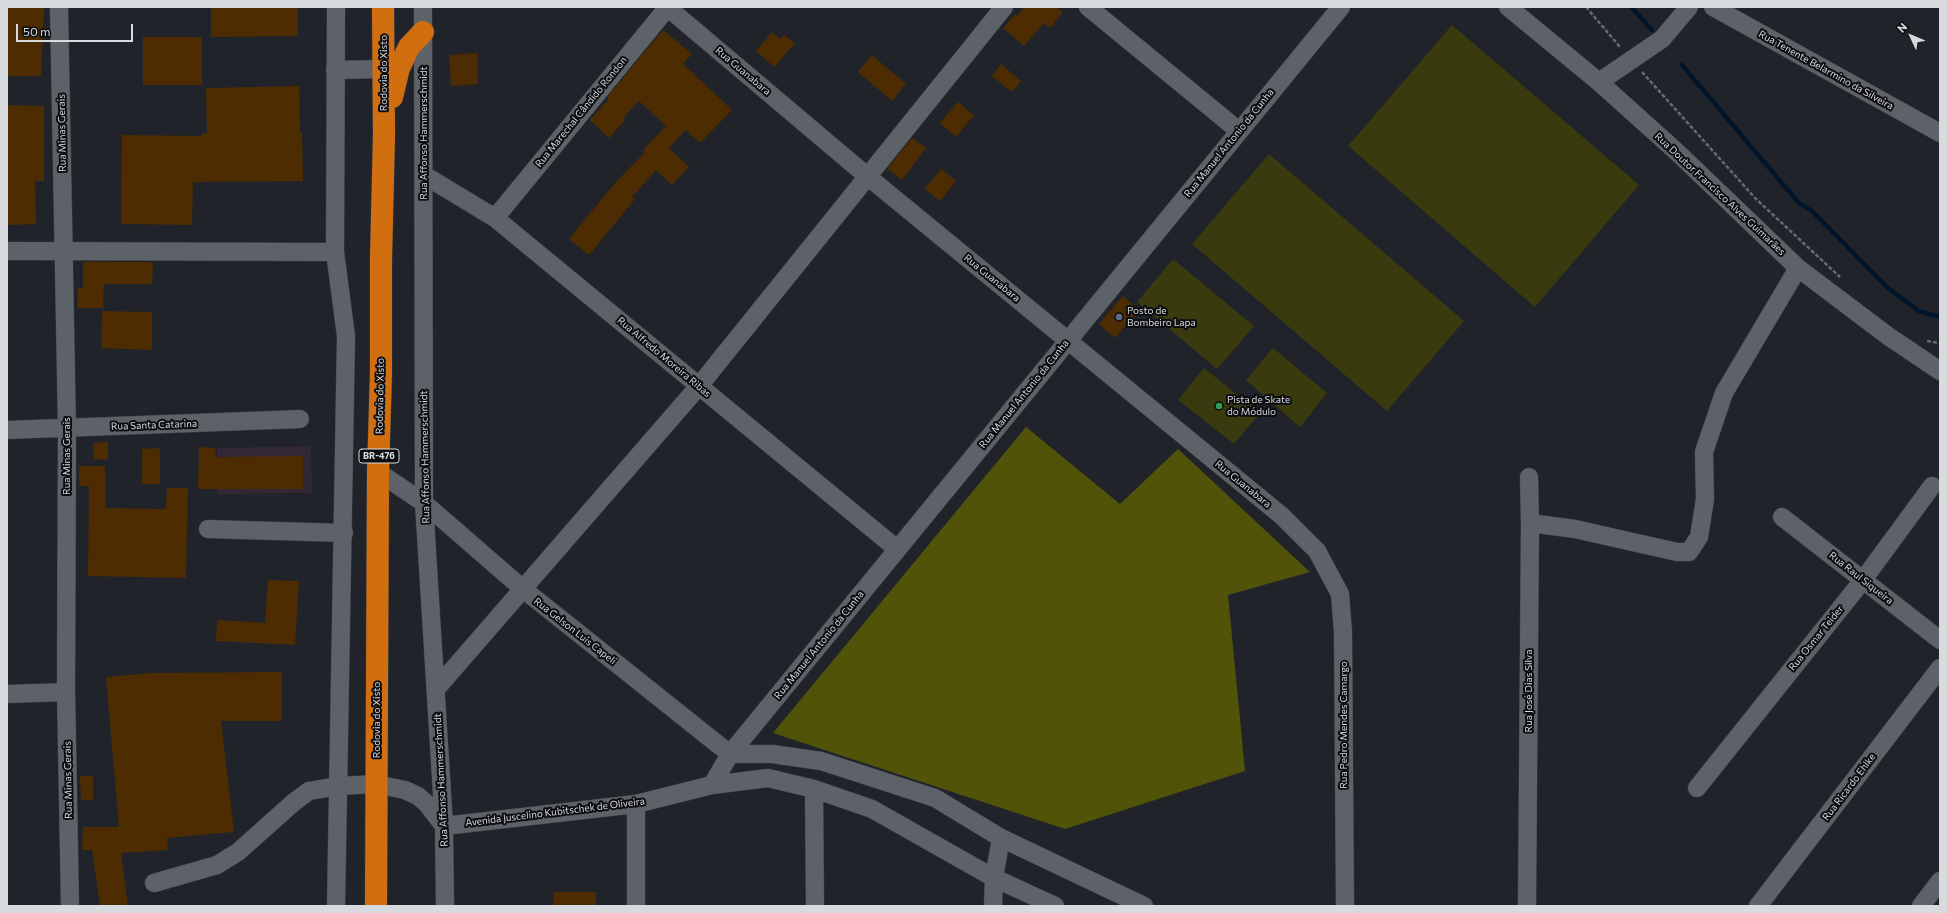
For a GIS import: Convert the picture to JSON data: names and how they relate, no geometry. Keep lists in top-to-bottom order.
{
  "streets": {
    "highway": ["Rodovia do Xisto", "BR-476"],
    "street": [
      "Rua Tenente Belarmino da Silveira",
      "Rua Guanabara",
      "Rua Marechal Cândido Rondon",
      "Rua Minas Gerais",
      "Rua Affonso Hammerschmidt",
      "Rua Manuel Antonio da Cunha",
      "Rua Doutor Francisco Alves Guimarães",
      "Rua Alfredo Moreira Ribas",
      "Rua Santa Catarina",
      "Rua Raul Siqueira",
      "Rua Gelson Luis Capeli",
      "Rua Osmar Teider",
      "Rua José Dias Silva",
      "Rua Pedro Mendes Camargo",
      "Rua Ricardo Ehlke",
      "Avenida Juscelino Kubitschek de Oliveira"
    ]
  },
  "crossings": [
    ["Rua Guanabara", "Rua Marechal Cândido Rondon"],
    ["Rua Guanabara", "Rua Manuel Antonio da Cunha"],
    ["Rua Guanabara", "Rua Pedro Mendes Camargo"],
    ["Rodovia do Xisto", "Rua Gelson Luis Capeli"],
    ["Rua Marechal Cândido Rondon", "Rua Alfredo Moreira Ribas"],
    ["Rua Minas Gerais", "Rua Santa Catarina"],
    ["Rua Affonso Hammerschmidt", "Rua Alfredo Moreira Ribas"],
    ["Rua Affonso Hammerschmidt", "Rua Gelson Luis Capeli"],
    ["Rua Affonso Hammerschmidt", "Avenida Juscelino Kubitschek de Oliveira"],
    ["Rua Manuel Antonio da Cunha", "Rua Alfredo Moreira Ribas"],
    ["Rua Manuel Antonio da Cunha", "Rua Gelson Luis Capeli"],
    ["Rua Manuel Antonio da Cunha", "Avenida Juscelino Kubitschek de Oliveira"],
    ["Rua Raul Siqueira", "Rua Osmar Teider"]
  ],
  "places": ["Posto de Bombeiro Lapa", "Pista de Skate do Módulo"],
  "scale_bar": "50 m",
  "north": "top left"
}
